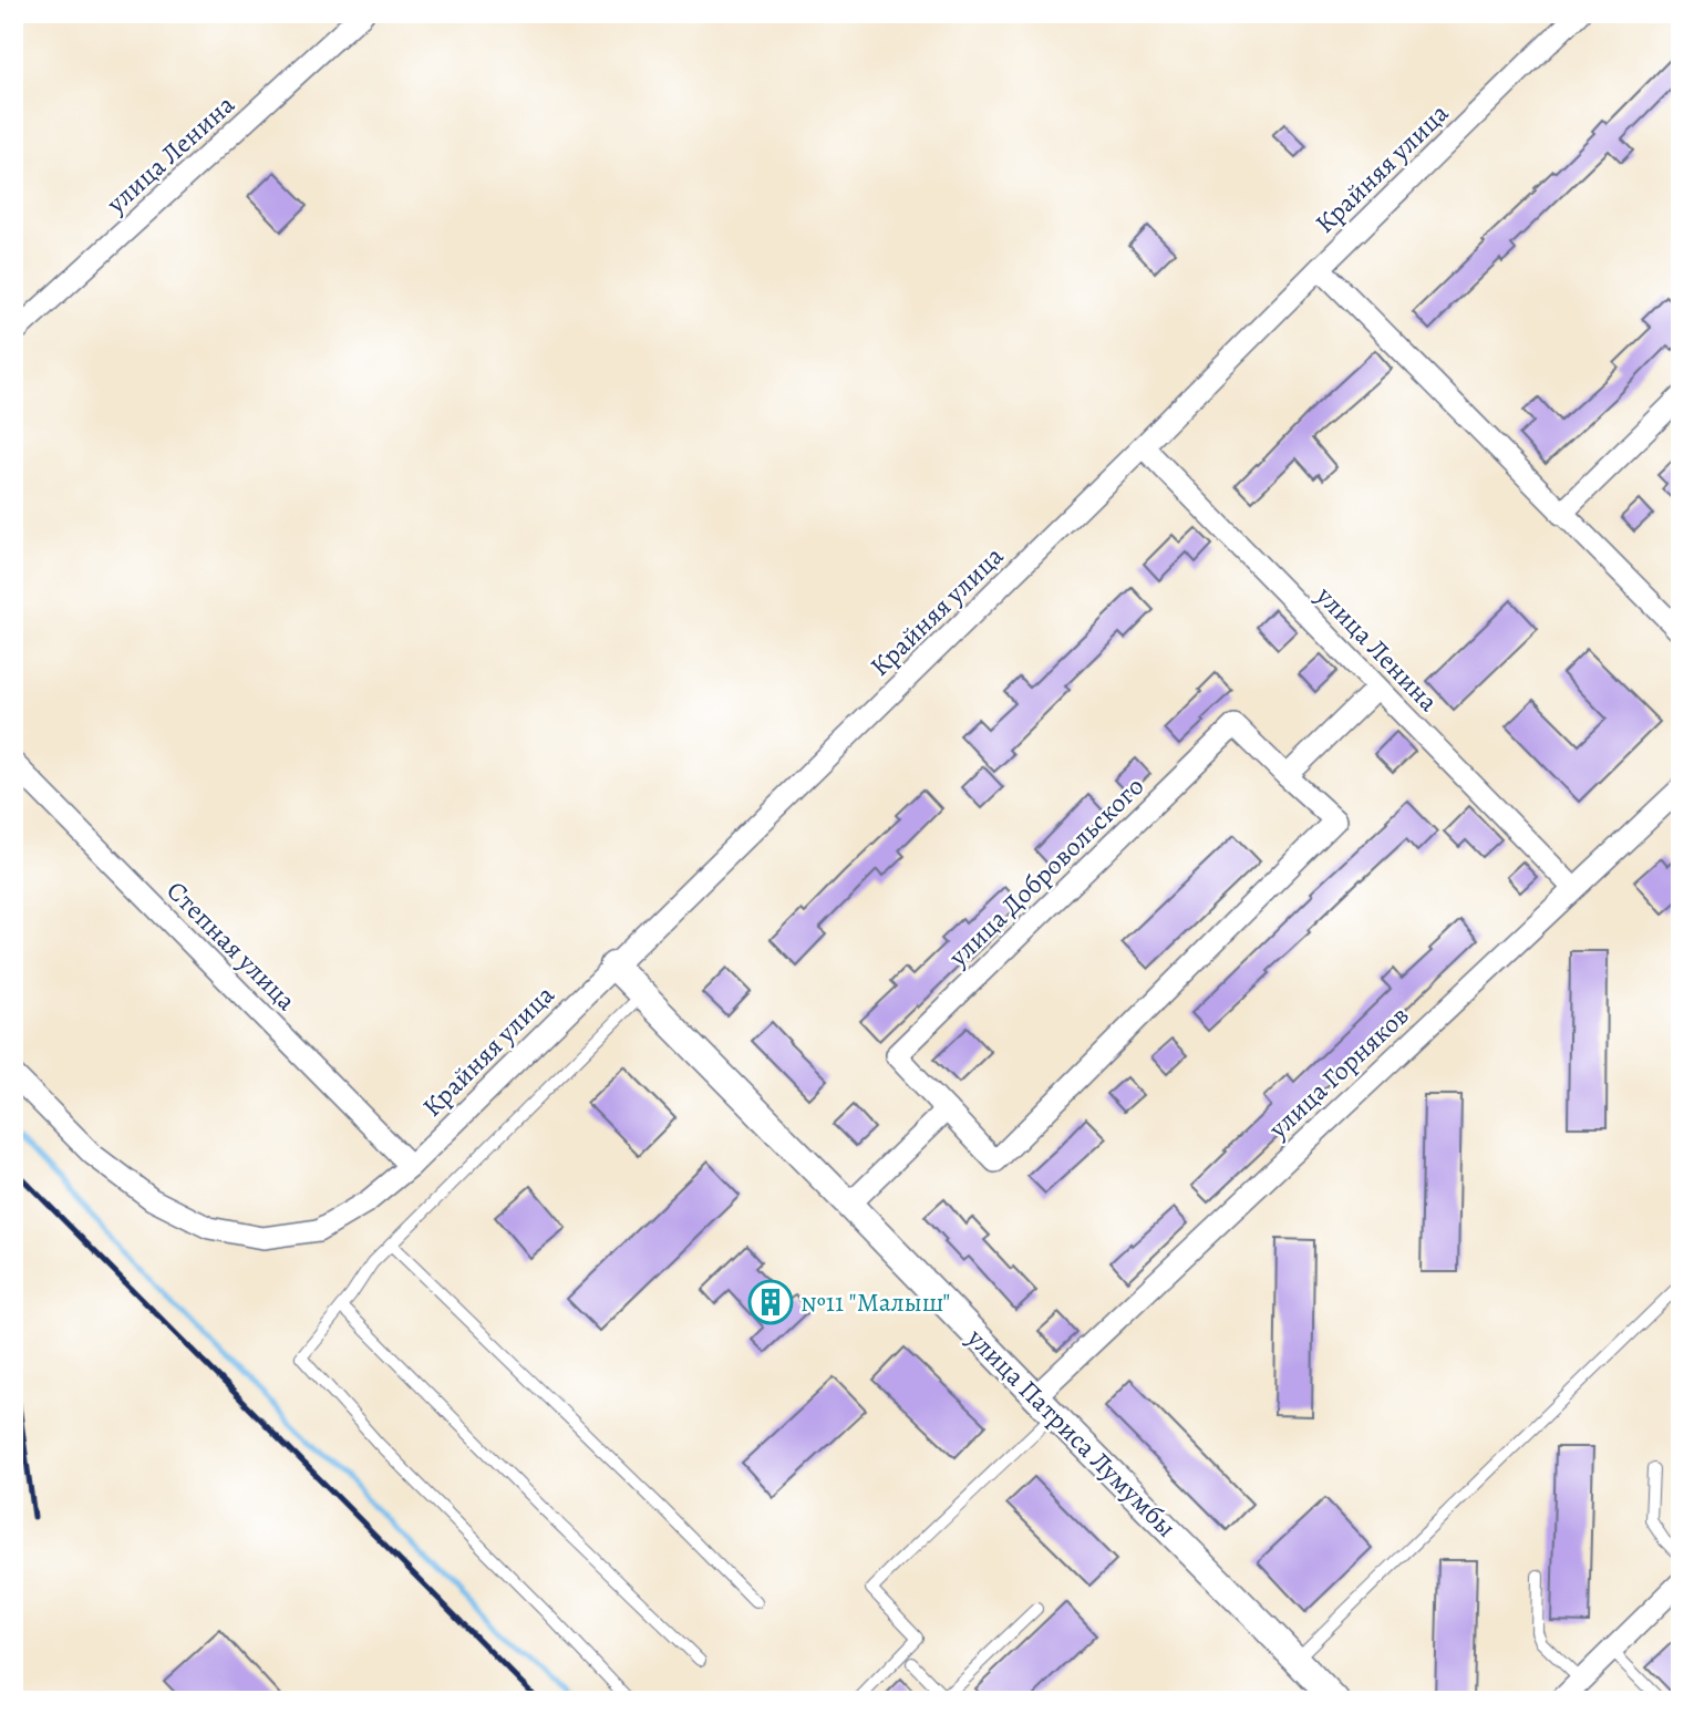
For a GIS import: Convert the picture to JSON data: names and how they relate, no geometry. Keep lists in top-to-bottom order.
{
  "streets": {
    "street": [
      "улица Ленина",
      "Крайняя улица",
      "улица Добровольского",
      "Степная улица",
      "улица Горняков",
      "улица Патриса Лумумбы"
    ]
  },
  "crossings": [
    ["улица Ленина", "Крайняя улица"],
    ["улица Ленина", "улица Горняков"],
    ["Крайняя улица", "Степная улица"],
    ["Крайняя улица", "улица Патриса Лумумбы"],
    ["улица Горняков", "улица Патриса Лумумбы"]
  ],
  "places": {
    "building": ["№11 \"Малыш\""]
  }
}
